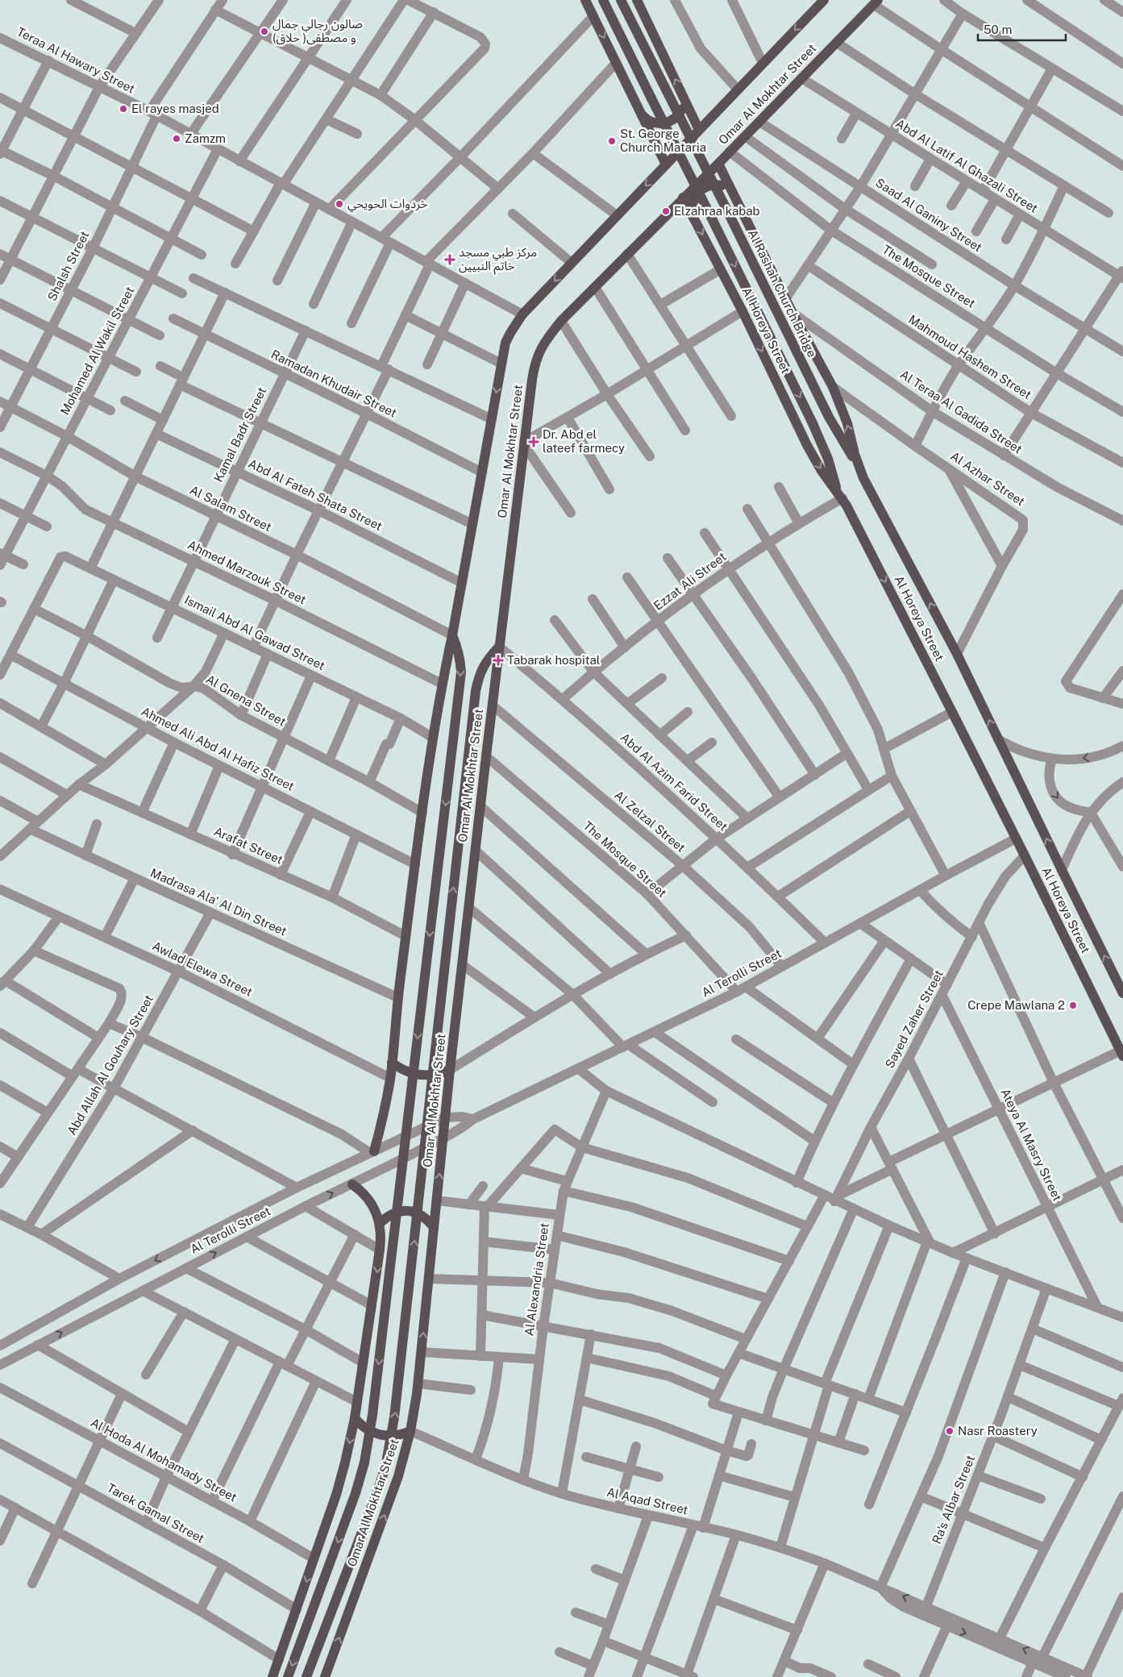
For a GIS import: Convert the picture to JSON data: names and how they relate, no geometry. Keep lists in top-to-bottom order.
{
  "streets": {
    "main road": ["Omar Al Mokhtar Street", "Al Rashah Church Bridge", "Al Horeya Street"],
    "street": [
      "Teraa Al Hawary Street",
      "Abd Al Latif Al Ghazali Street",
      "Saad Al Ganiny Street",
      "Shalsh Street",
      "The Mosque Street",
      "Mohamed Al Wakil Street",
      "Mahmoud Hashem Street",
      "Ramadan Khudair Street",
      "Al Teraa Al Gadida Street",
      "Kamal Badr Street",
      "Al Azhar Street",
      "Abd Al Fateh Shata Street",
      "Al Salam Street",
      "Ahmed Marzouk Street",
      "Ezzat Ali Street",
      "Ismail Abd Al Gawad Street",
      "Al Gnena Street",
      "Ahmed Ali Abd Al Hafiz Street",
      "Abd Al Azim Farid Street",
      "Al Zelzal Street",
      "Arafat Street",
      "Madrasa Ala' Al Din Street",
      "Awlad Elewa Street",
      "Al Terolli Street",
      "Sayed Zaher Street",
      "Abd Allah Al Gouhary Street",
      "Ateya Al Masry Street",
      "Al Alexandria Street",
      "Al Hoda Al Mohamady Street",
      "Ra's Albar Street",
      "Al Aqad Street",
      "Tarek Gamal Street"
    ]
  },
  "crossings": [
    ["Teraa Al Hawary Street", "Omar Al Mokhtar Street"],
    ["Teraa Al Hawary Street", "Shalsh Street"],
    ["Teraa Al Hawary Street", "Mohamed Al Wakil Street"],
    ["Omar Al Mokhtar Street", "Abd Al Latif Al Ghazali Street"],
    ["Omar Al Mokhtar Street", "Saad Al Ganiny Street"],
    ["Omar Al Mokhtar Street", "The Mosque Street"],
    ["Omar Al Mokhtar Street", "Al Horeya Street"],
    ["Omar Al Mokhtar Street", "Ramadan Khudair Street"],
    ["Omar Al Mokhtar Street", "Abd Al Fateh Shata Street"],
    ["Omar Al Mokhtar Street", "Al Salam Street"],
    ["Omar Al Mokhtar Street", "Ahmed Marzouk Street"],
    ["Omar Al Mokhtar Street", "Ismail Abd Al Gawad Street"],
    ["Omar Al Mokhtar Street", "Al Gnena Street"],
    ["Omar Al Mokhtar Street", "Ahmed Ali Abd Al Hafiz Street"],
    ["Omar Al Mokhtar Street", "Abd Al Azim Farid Street"],
    ["Omar Al Mokhtar Street", "Al Zelzal Street"],
    ["Omar Al Mokhtar Street", "Arafat Street"],
    ["Omar Al Mokhtar Street", "Madrasa Ala' Al Din Street"],
    ["Omar Al Mokhtar Street", "Awlad Elewa Street"],
    ["Omar Al Mokhtar Street", "Al Terolli Street"],
    ["Omar Al Mokhtar Street", "Al Aqad Street"],
    ["Shalsh Street", "Al Salam Street"],
    ["The Mosque Street", "Al Terolli Street"],
    ["Al Rashah Church Bridge", "Al Horeya Street"],
    ["Al Horeya Street", "Al Teraa Al Gadida Street"],
    ["Al Horeya Street", "Al Azhar Street"],
    ["Al Horeya Street", "Ezzat Ali Street"],
    ["Al Horeya Street", "Al Terolli Street"],
    ["Al Horeya Street", "Sayed Zaher Street"],
    ["Mohamed Al Wakil Street", "Al Salam Street"],
    ["Mohamed Al Wakil Street", "Ahmed Marzouk Street"],
    ["Ramadan Khudair Street", "Kamal Badr Street"],
    ["Kamal Badr Street", "Abd Al Fateh Shata Street"],
    ["Kamal Badr Street", "Al Salam Street"],
    ["Kamal Badr Street", "Ahmed Marzouk Street"],
    ["Kamal Badr Street", "Ismail Abd Al Gawad Street"],
    ["Ezzat Ali Street", "Abd Al Azim Farid Street"],
    ["Ismail Abd Al Gawad Street", "Al Gnena Street"],
    ["Abd Al Azim Farid Street", "Al Terolli Street"],
    ["Al Zelzal Street", "Al Terolli Street"],
    ["Madrasa Ala' Al Din Street", "Abd Allah Al Gouhary Street"],
    ["Awlad Elewa Street", "Abd Allah Al Gouhary Street"],
    ["Sayed Zaher Street", "Ateya Al Masry Street"],
    ["Al Alexandria Street", "Al Aqad Street"],
    ["Ra's Albar Street", "Al Aqad Street"]
  ],
  "places": {
    "other": [
      "صالون رجالي جمال و مصطفى( حلاق)",
      "El rayes masjed",
      "Zamzm",
      "St. George Church Mataria",
      "خردوات الحويحي",
      "Elzahraa kabab",
      "Crepe Mawlana 2",
      "Nasr Roastery"
    ],
    "health": ["مركز طبي مسجد خاتم النبيين", "Dr. Abd el lateef farmecy", "Tabarak hospital"]
  },
  "scale_bar": "50 m"
}
